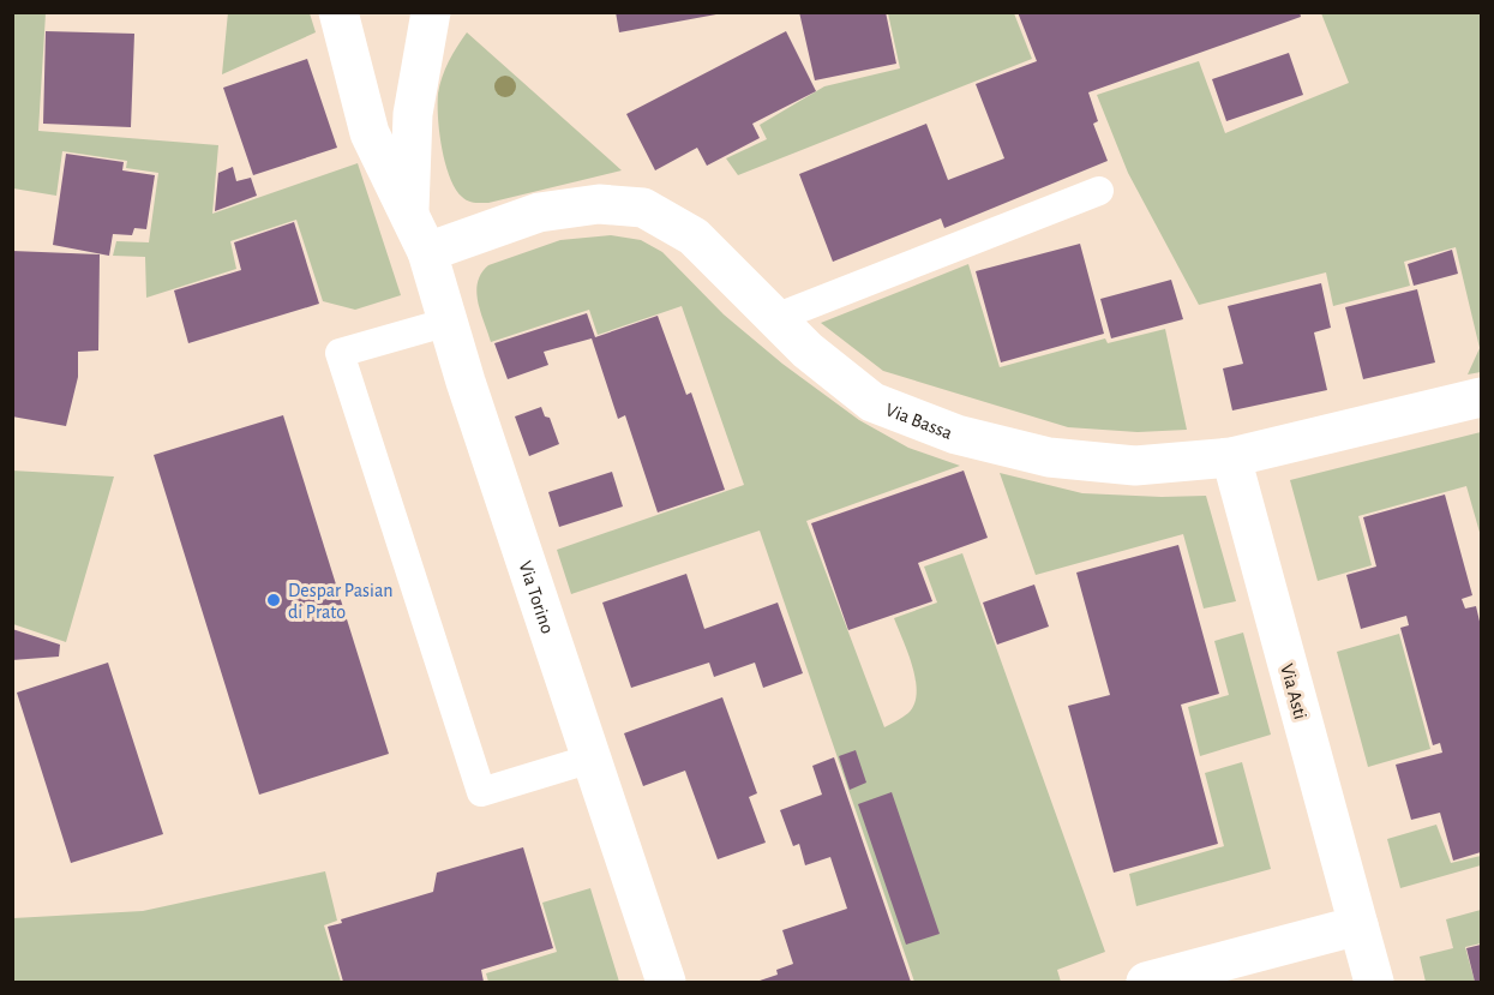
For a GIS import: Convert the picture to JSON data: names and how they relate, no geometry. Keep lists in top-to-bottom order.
{
  "streets": {
    "street": ["Via Bassa", "Via Torino", "Via Asti"]
  },
  "crossings": [
    ["Via Bassa", "Via Torino"],
    ["Via Bassa", "Via Asti"]
  ],
  "places": ["Despar Pasian di Prato"]
}
